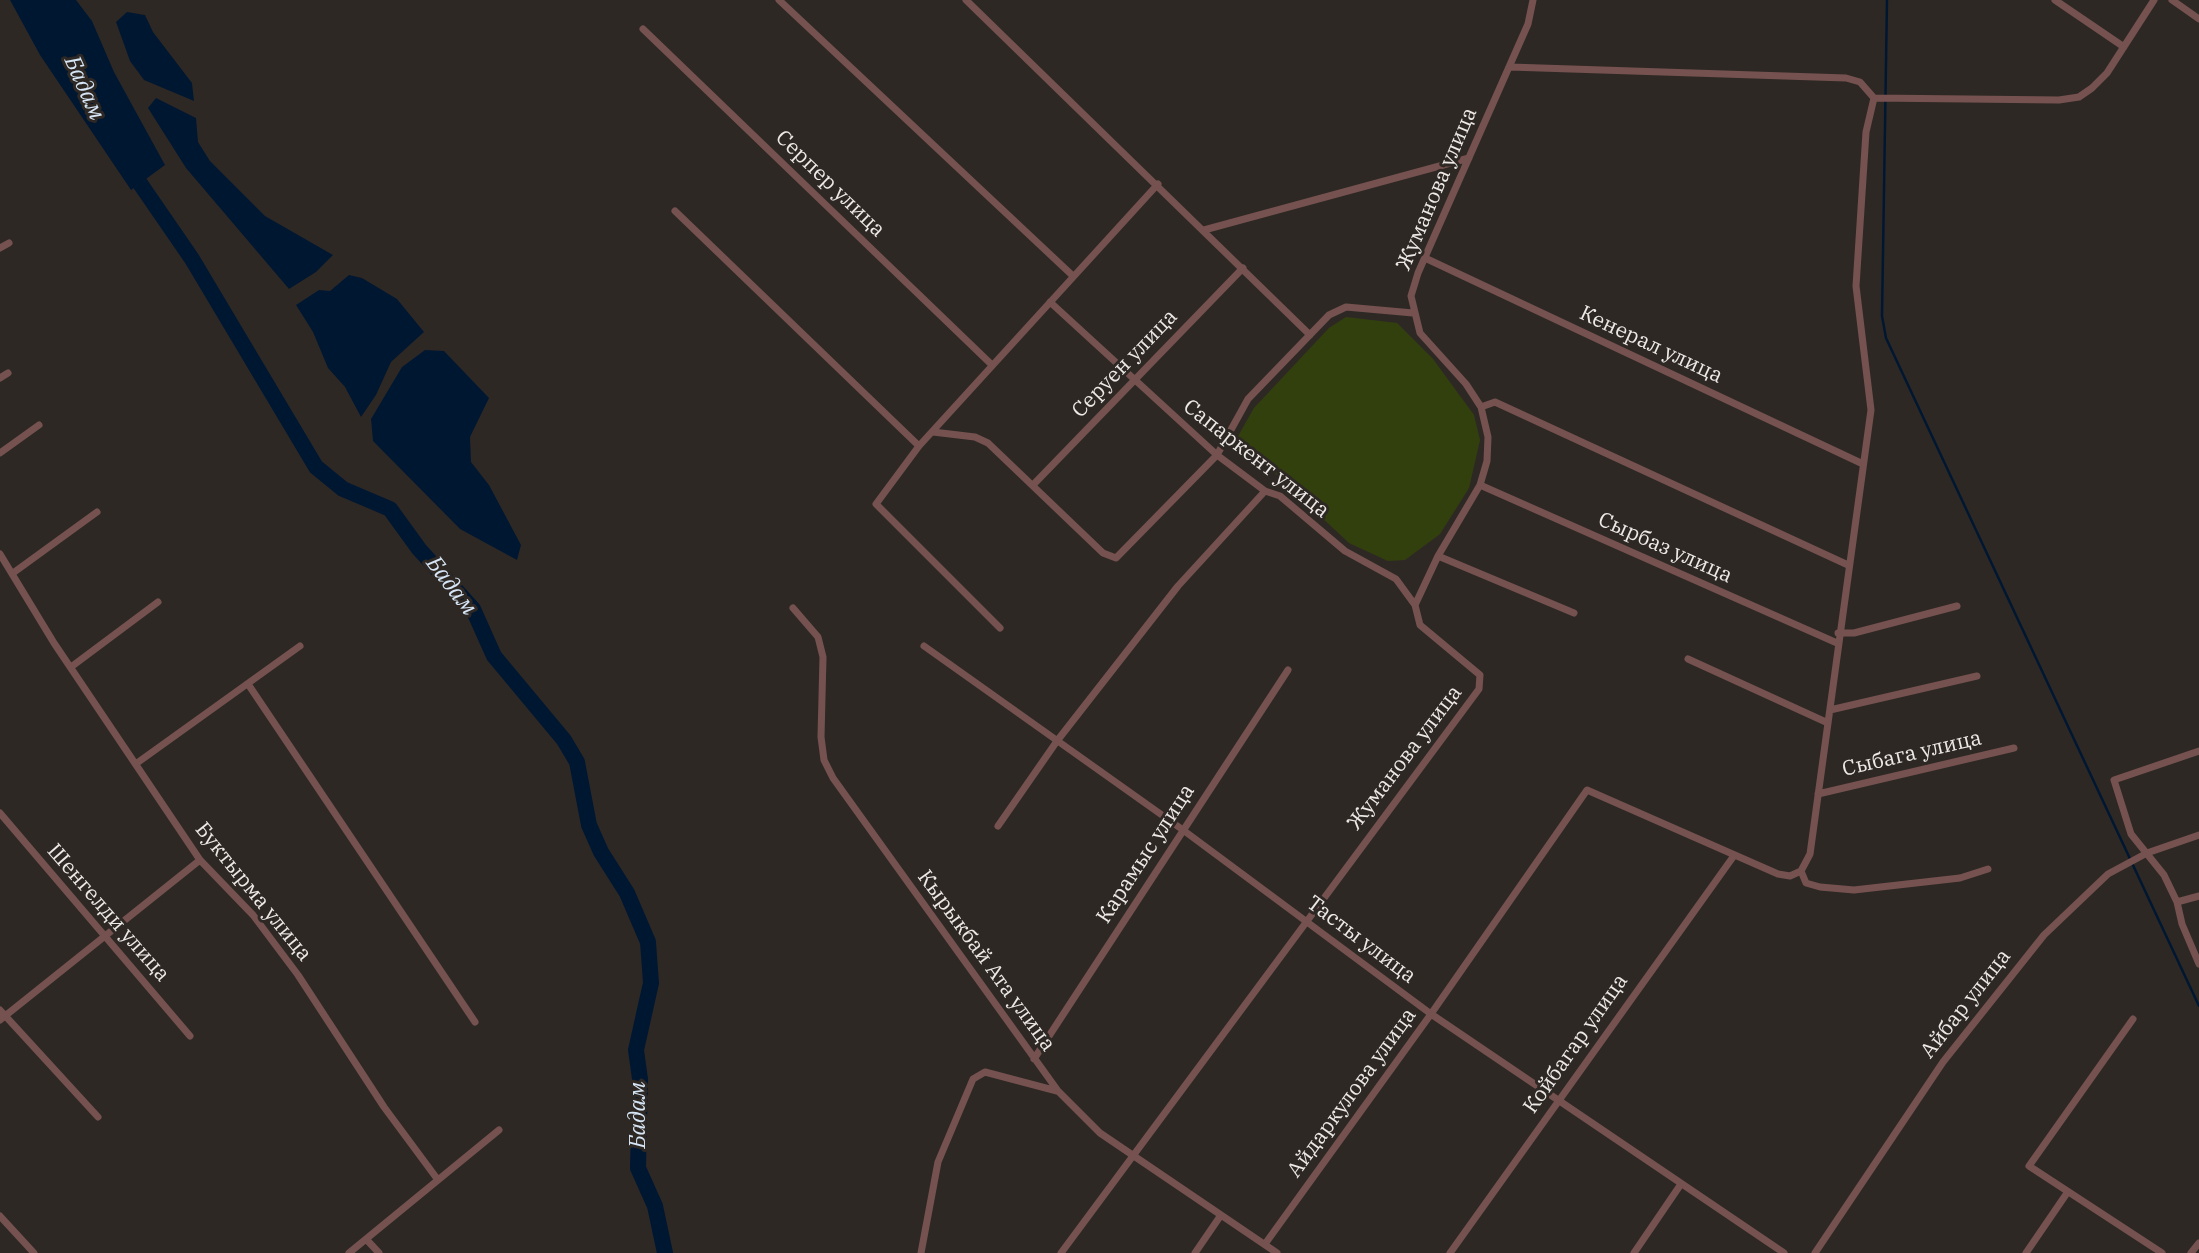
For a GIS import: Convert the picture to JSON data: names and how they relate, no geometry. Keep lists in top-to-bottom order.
{
  "streets": {
    "street": [
      "Серпер улица",
      "Жуманова улица",
      "Кенерал улица",
      "Серуен улица",
      "Сапаркент улица",
      "Сырбаз улица",
      "Сыбага улица",
      "Карамыс улица",
      "Буктырма улица",
      "Шенгелди улица",
      "Тасты улица",
      "Кырыкбай Ата улица",
      "Айбар улица",
      "Койбагар улица",
      "Айдаркулова улица"
    ]
  },
  "crossings": [
    ["Жуманова улица", "Кенерал улица"],
    ["Жуманова улица", "Сапаркент улица"],
    ["Жуманова улица", "Тасты улица"],
    ["Жуманова улица", "Кырыкбай Ата улица"],
    ["Серуен улица", "Сапаркент улица"],
    ["Карамыс улица", "Тасты улица"],
    ["Карамыс улица", "Кырыкбай Ата улица"],
    ["Тасты улица", "Койбагар улица"],
    ["Тасты улица", "Айдаркулова улица"],
    ["Кырыкбай Ата улица", "Айдаркулова улица"],
    ["Койбагар улица", "Айдаркулова улица"]
  ],
  "water": ["Бадам"]
}
